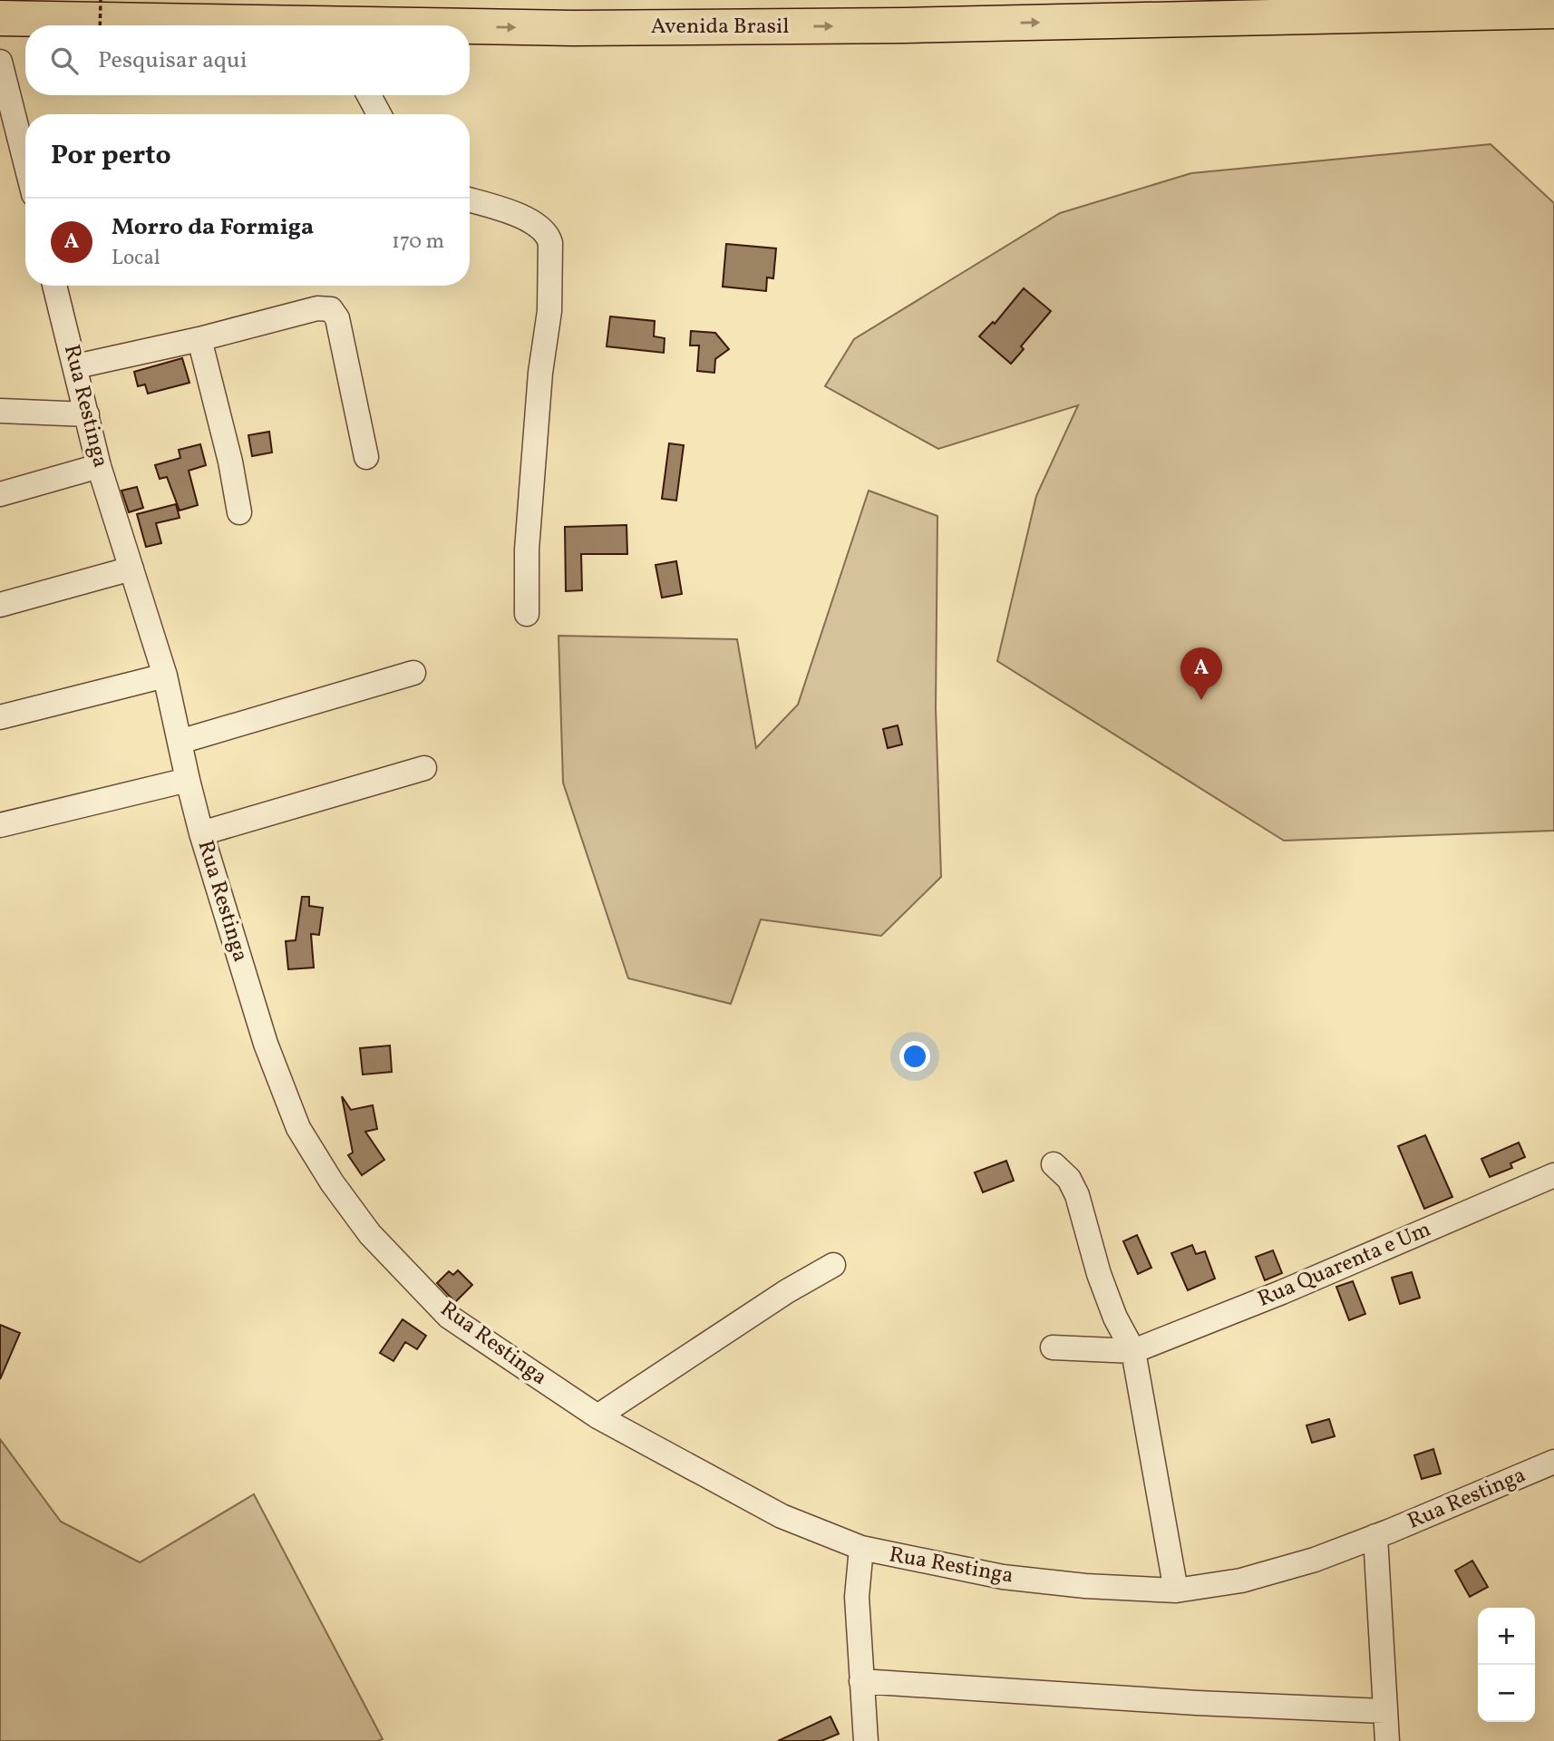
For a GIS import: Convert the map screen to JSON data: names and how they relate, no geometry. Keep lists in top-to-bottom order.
{
  "streets": {
    "highway": ["Avenida Brasil"],
    "street": ["Rua Restinga", "Rua Quarenta e Um"]
  },
  "one_way": ["Avenida Brasil"],
  "page": {
    "search": "Pesquisar aqui",
    "heading": "Por perto",
    "list": [
      {
        "mark": "A",
        "name": "Morro da Formiga",
        "note": "Local",
        "value": "170 m"
      }
    ],
    "pins": "A",
    "map_buttons": ["+", "−"]
  }
}
